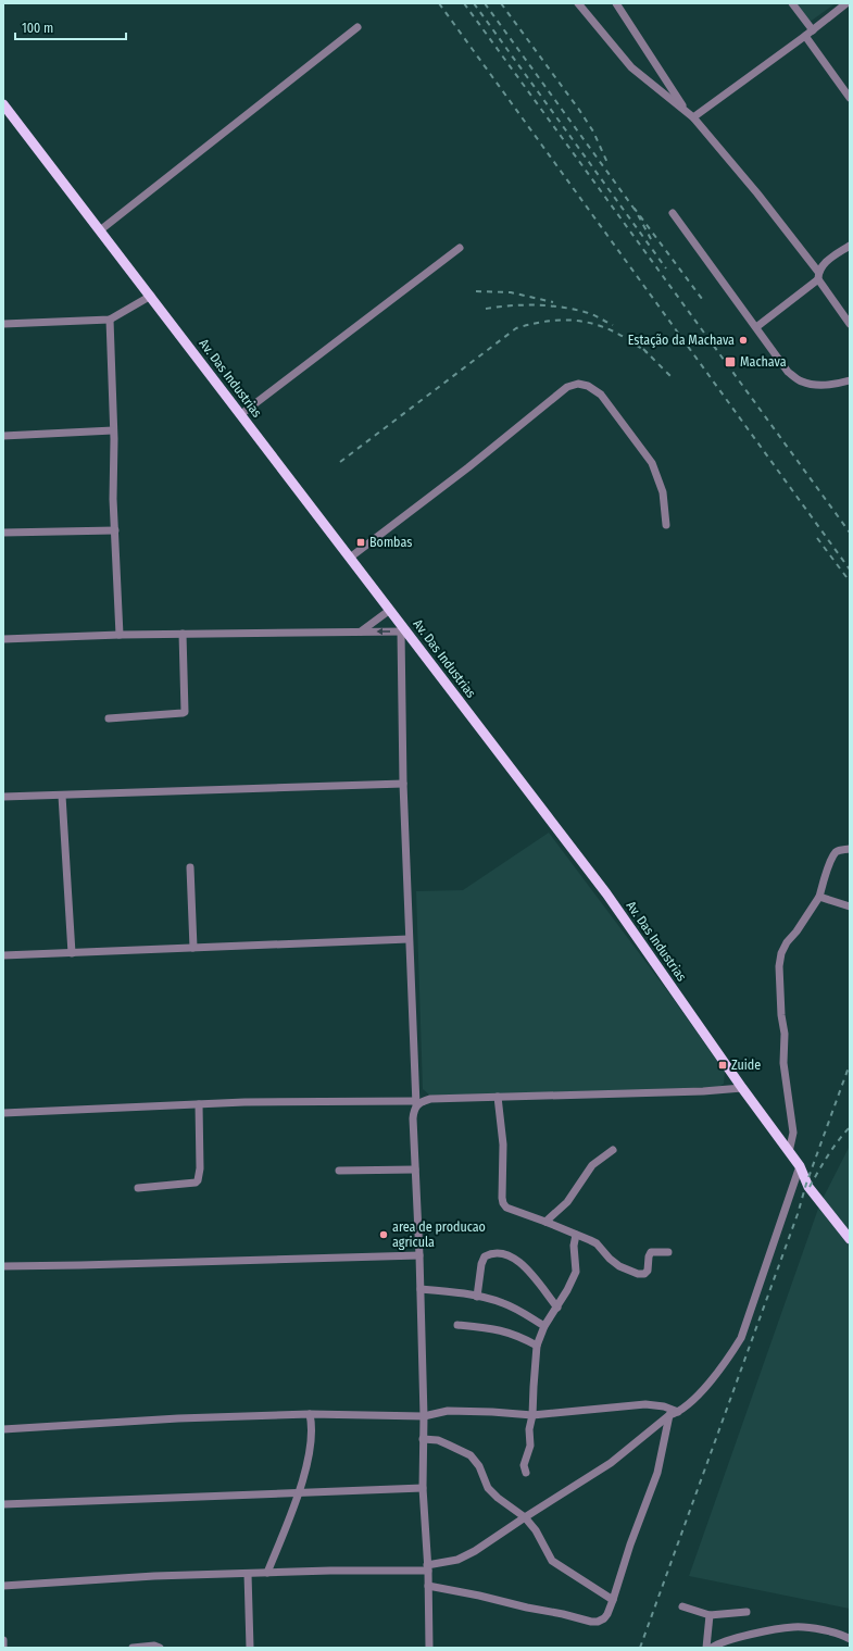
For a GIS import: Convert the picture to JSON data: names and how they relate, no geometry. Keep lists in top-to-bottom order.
{
  "streets": {
    "main road": ["Av. Das Industrias"]
  },
  "places": {
    "other": ["Estação da Machava", "area de producao agricula"],
    "transit": ["Machava", "Bombas", "Zuide"]
  },
  "scale_bar": "100 m"
}
